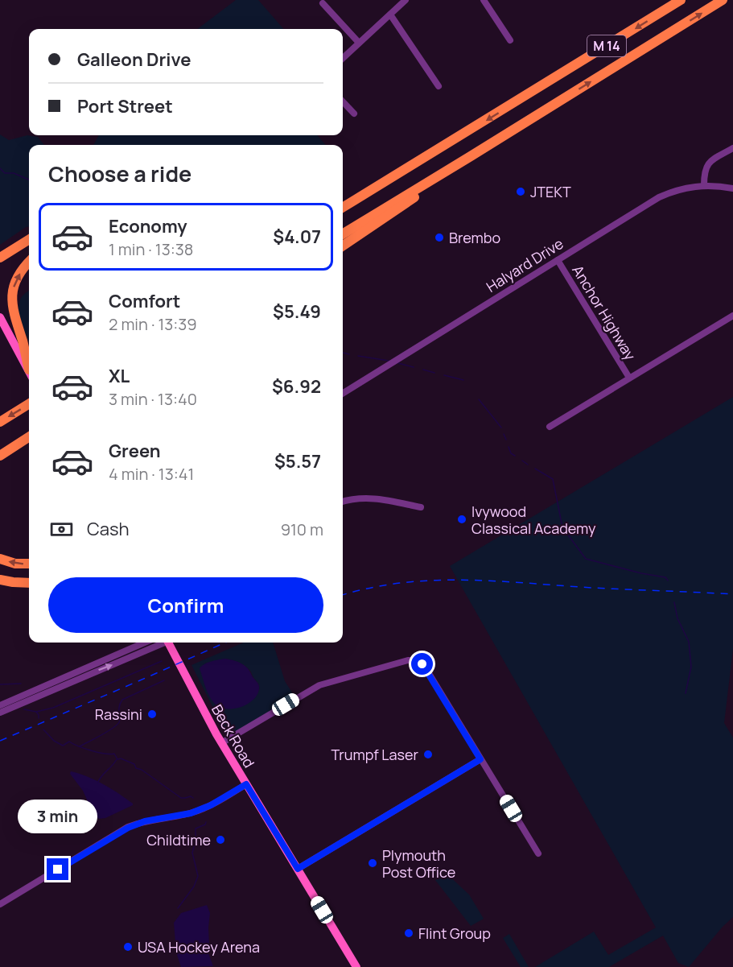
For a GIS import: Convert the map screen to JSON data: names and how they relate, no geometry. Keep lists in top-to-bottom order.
{
  "streets": {
    "highway": ["M 14"],
    "main road": ["Beck Road"],
    "street": ["Halyard Drive", "Anchor Highway"]
  },
  "crossings": [
    ["Halyard Drive", "Anchor Highway"]
  ],
  "places": [
    "JTEKT",
    "Brembo",
    "Ivywood Classical Academy",
    "Rassini",
    "Trumpf Laser",
    "Childtime",
    "Plymouth Post Office",
    "Flint Group",
    "USA Hockey Arena"
  ],
  "page": {
    "banner": ["Galleon Drive", "Port Street"],
    "heading": "Choose a ride",
    "list": [
      {
        "name": "Economy",
        "note": "1 min · 13:38",
        "value": "$4.07"
      },
      {
        "name": "Comfort",
        "note": "2 min · 13:39",
        "value": "$5.49"
      },
      {
        "name": "XL",
        "note": "3 min · 13:40",
        "value": "$6.92"
      },
      {
        "name": "Green",
        "note": "4 min · 13:41",
        "value": "$5.57"
      }
    ],
    "pay": ["Cash", "910 m"],
    "buttons": "Confirm",
    "bubble": "3 min"
  }
}
